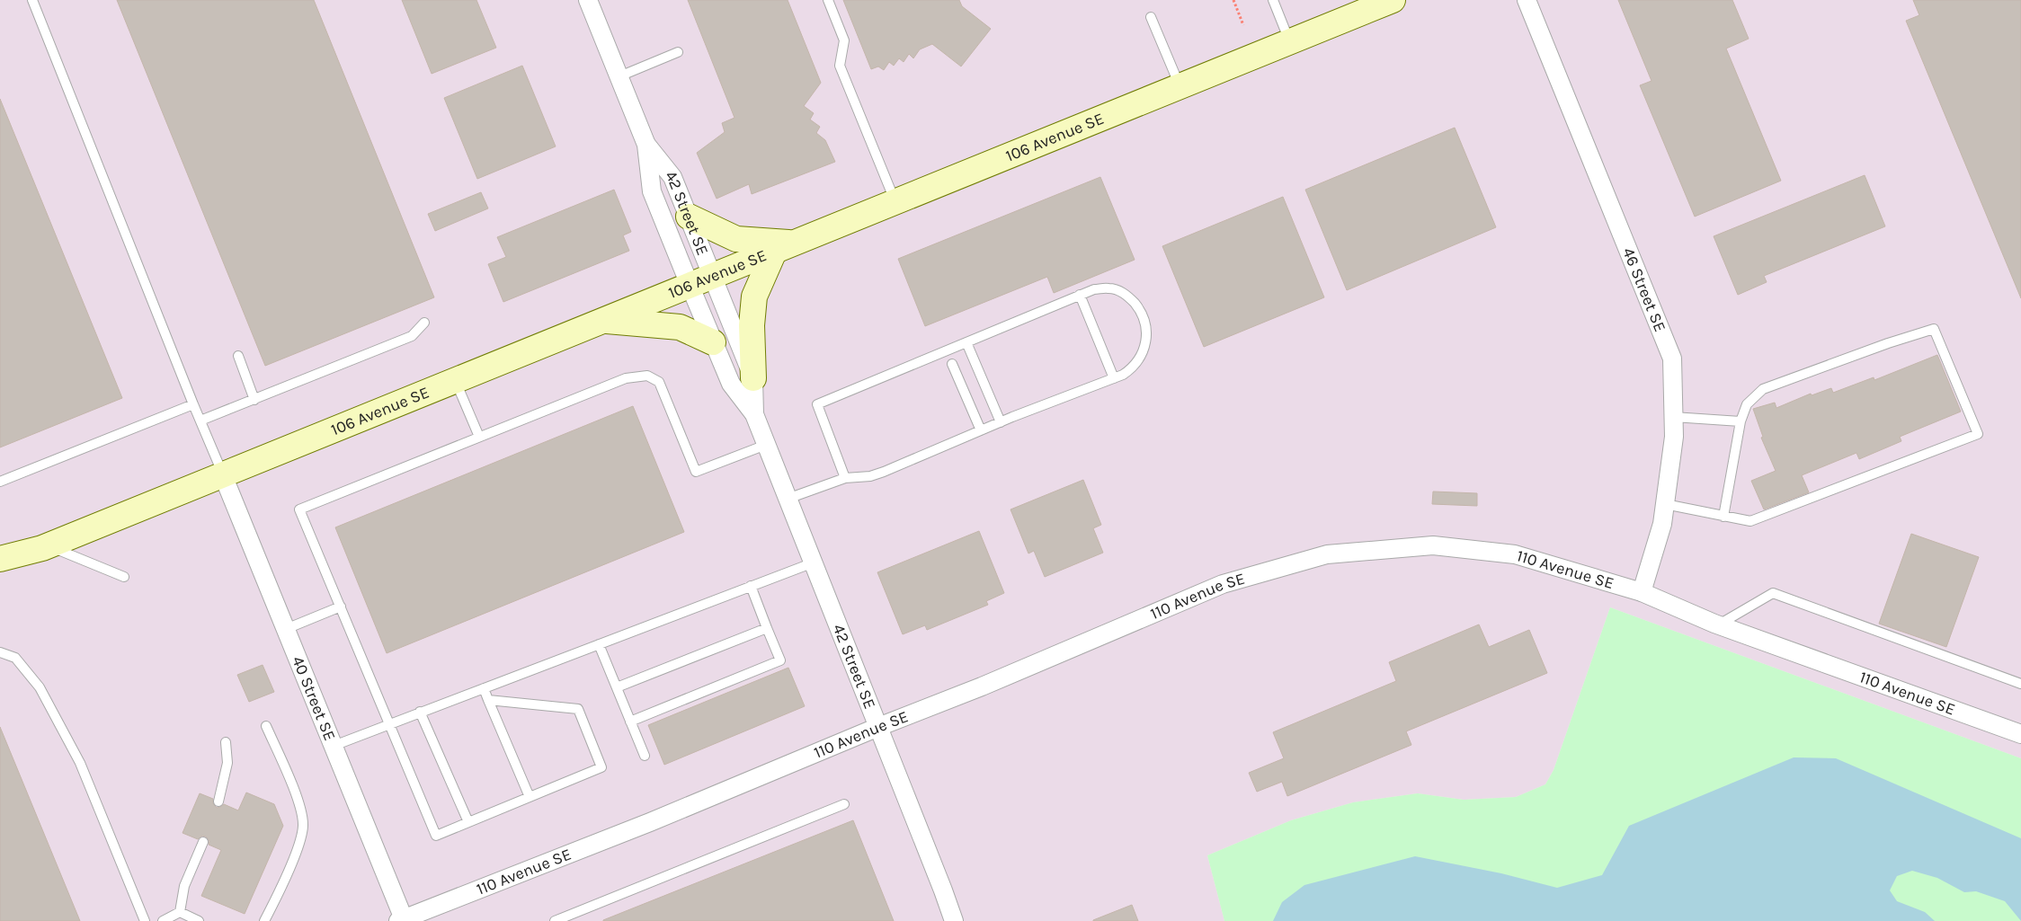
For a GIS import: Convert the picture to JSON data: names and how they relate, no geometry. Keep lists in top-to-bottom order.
{
  "streets": {
    "street": [
      "106 Avenue SE",
      "42 Street SE",
      "46 Street SE",
      "110 Avenue SE",
      "40 Street SE"
    ]
  },
  "crossings": [
    ["106 Avenue SE", "42 Street SE"],
    ["106 Avenue SE", "40 Street SE"],
    ["42 Street SE", "110 Avenue SE"],
    ["46 Street SE", "110 Avenue SE"],
    ["110 Avenue SE", "40 Street SE"]
  ]
}
